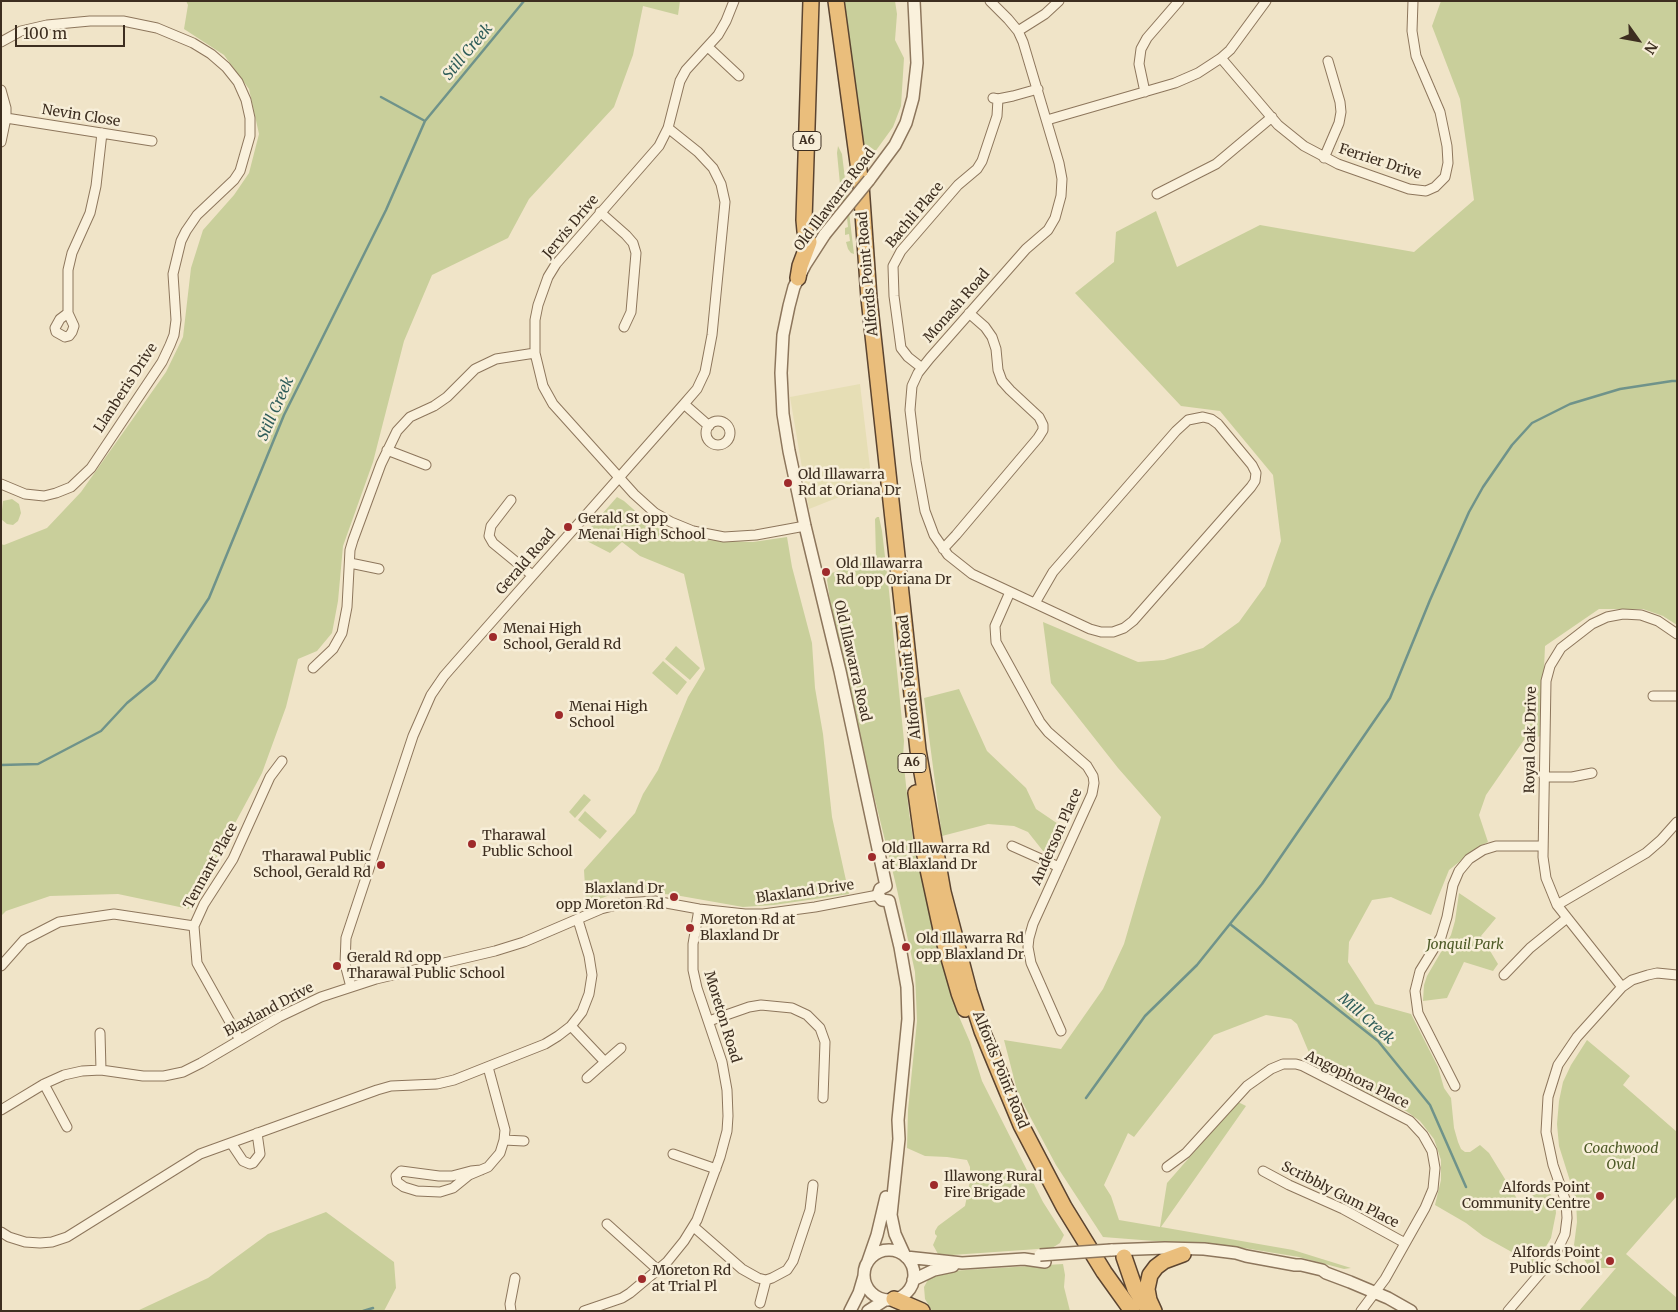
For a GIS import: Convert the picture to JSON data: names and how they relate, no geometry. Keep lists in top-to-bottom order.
{
  "streets": {
    "highway": ["A6", "Alfords Point Road"],
    "street": [
      "Nevin Close",
      "Ferrier Drive",
      "Old Illawarra Road",
      "Bachli Place",
      "Jervis Drive",
      "Monash Road",
      "Llanberis Drive",
      "Gerald Road",
      "Royal Oak Drive",
      "Anderson Place",
      "Tennant Place",
      "Blaxland Drive",
      "Moreton Road",
      "Angophora Place",
      "Scribbly Gum Place"
    ]
  },
  "crossings": [
    ["A6", "Old Illawarra Road"],
    ["Old Illawarra Road", "Jervis Drive"],
    ["Old Illawarra Road", "Blaxland Drive"],
    ["Bachli Place", "Monash Road"],
    ["Jervis Drive", "Gerald Road"],
    ["Monash Road", "Anderson Place"],
    ["Gerald Road", "Blaxland Drive"],
    ["Tennant Place", "Blaxland Drive"],
    ["Blaxland Drive", "Moreton Road"],
    ["Angophora Place", "Scribbly Gum Place"]
  ],
  "water": ["Still Creek", "Mill Creek"],
  "parks": ["Jonquil Park", "Coachwood Oval"],
  "places": [
    "Old Illawarra Rd at Oriana Dr",
    "Gerald St opp Menai High School",
    "Old Illawarra Rd opp Oriana Dr",
    "Menai High School, Gerald Rd",
    "Menai High School",
    "Tharawal Public School",
    "Old Illawarra Rd at Blaxland Dr",
    "Tharawal Public School, Gerald Rd",
    "Blaxland Dr opp Moreton Rd",
    "Moreton Rd at Blaxland Dr",
    "Old Illawarra Rd opp Blaxland Dr",
    "Gerald Rd opp Tharawal Public School",
    "Illawong Rural Fire Brigade",
    "Alfords Point Community Centre",
    "Alfords Point Public School",
    "Moreton Rd at Trial Pl"
  ],
  "scale_bar": "100 m",
  "north": "bottom right"
}
